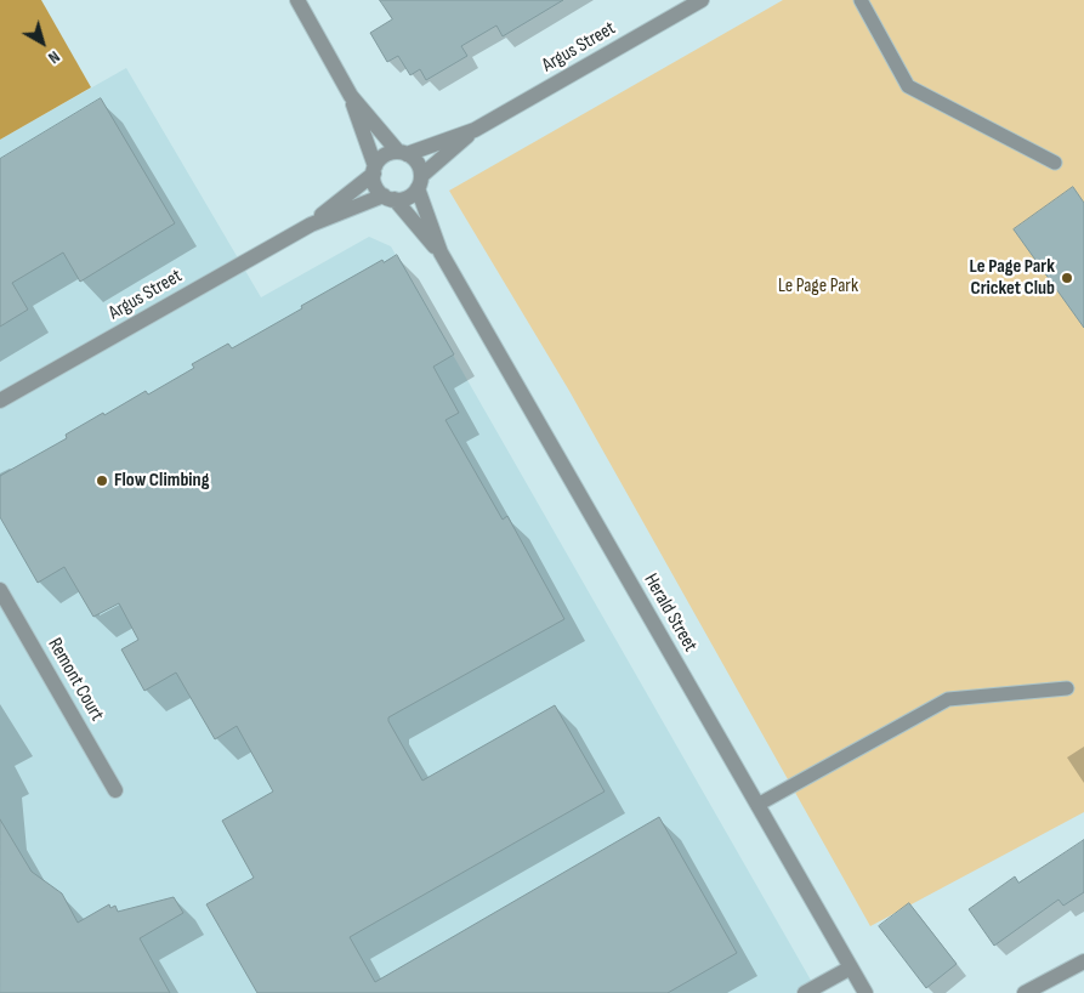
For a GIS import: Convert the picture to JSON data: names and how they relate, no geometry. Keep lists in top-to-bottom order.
{
  "streets": {
    "street": ["Argus Street", "Herald Street", "Remont Court"]
  },
  "crossings": [
    ["Argus Street", "Herald Street"]
  ],
  "parks": ["Le Page Park"],
  "places": ["Le Page Park Cricket Club", "Flow Climbing"],
  "north": "bottom right"
}
